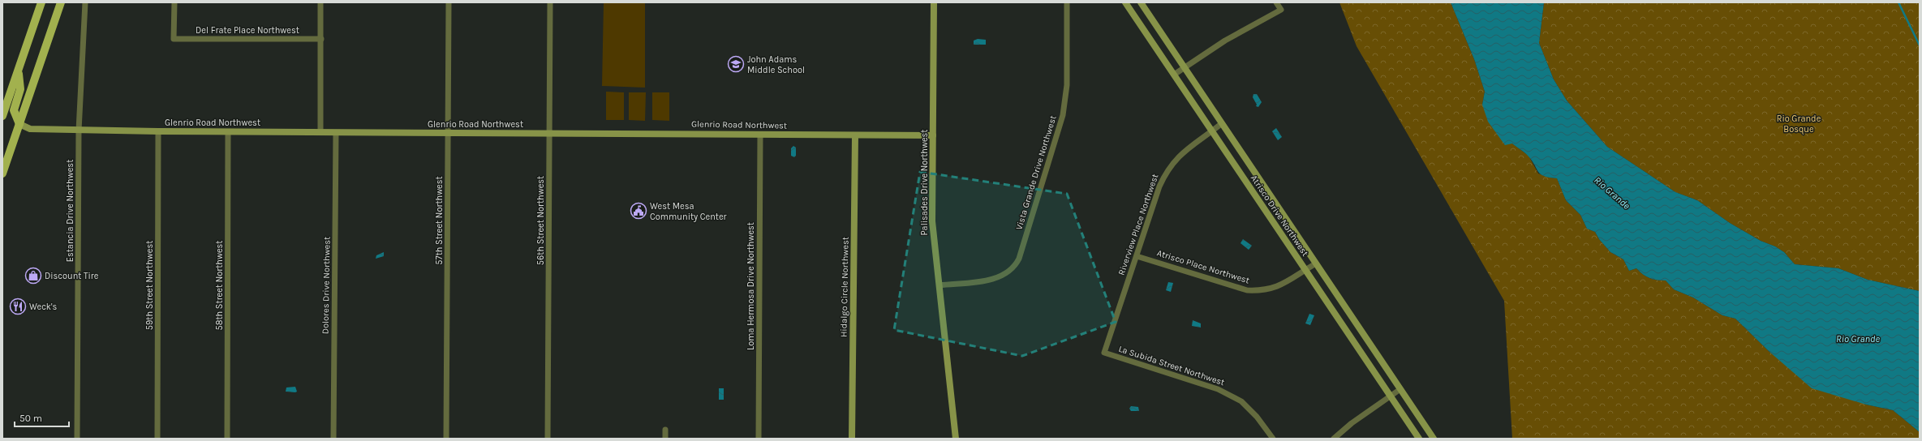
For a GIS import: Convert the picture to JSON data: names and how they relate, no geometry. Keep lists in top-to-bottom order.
{
  "streets": {
    "street": [
      "Del Frate Place Northwest",
      "Glenrio Road Northwest",
      "Vista Grande Drive Northwest",
      "Palisades Drive Northwest",
      "Estancia Drive Northwest",
      "Atrisco Drive Northwest",
      "57th Street Northwest",
      "56th Street Northwest",
      "Riverview Place Northwest",
      "Atrisco Place Northwest",
      "59th Street Northwest",
      "58th Street Northwest",
      "Dolores Drive Northwest",
      "Loma Hermosa Drive Northwest",
      "Hidalgo Circle Northwest",
      "La Subida Street Northwest"
    ]
  },
  "crossings": [
    ["Glenrio Road Northwest", "Palisades Drive Northwest"],
    ["Glenrio Road Northwest", "Estancia Drive Northwest"],
    ["Glenrio Road Northwest", "57th Street Northwest"],
    ["Glenrio Road Northwest", "56th Street Northwest"],
    ["Glenrio Road Northwest", "59th Street Northwest"],
    ["Glenrio Road Northwest", "58th Street Northwest"],
    ["Glenrio Road Northwest", "Dolores Drive Northwest"],
    ["Glenrio Road Northwest", "Loma Hermosa Drive Northwest"],
    ["Glenrio Road Northwest", "Hidalgo Circle Northwest"],
    ["Vista Grande Drive Northwest", "Palisades Drive Northwest"],
    ["Atrisco Drive Northwest", "Riverview Place Northwest"],
    ["Atrisco Drive Northwest", "Atrisco Place Northwest"],
    ["Riverview Place Northwest", "Atrisco Place Northwest"],
    ["Riverview Place Northwest", "La Subida Street Northwest"]
  ],
  "water": ["Rio Grande"],
  "parks": ["Rio Grande Bosque"],
  "places": {
    "school or university": ["John Adams Middle School"],
    "public building": ["West Mesa Community Center"],
    "shop": ["Discount Tire"],
    "restaurant": ["Weck's"]
  },
  "scale_bar": "50 m"
}
